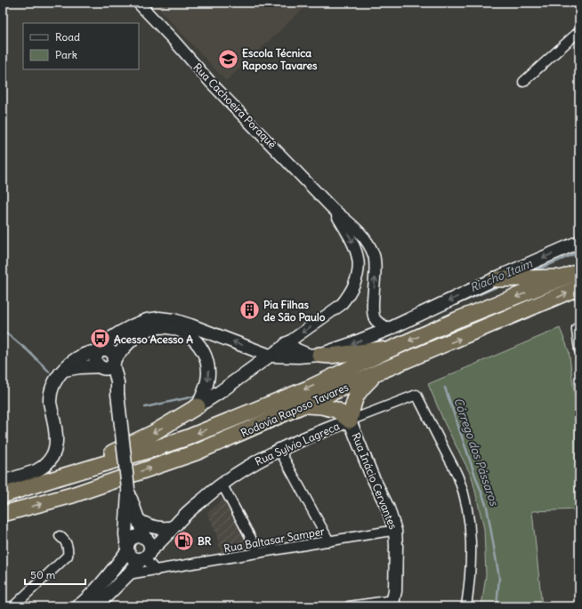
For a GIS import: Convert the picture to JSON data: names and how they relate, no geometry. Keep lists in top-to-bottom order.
{
  "streets": {
    "highway": ["Rodovia Raposo Tavares"],
    "main road": ["Rua Sylvio Lagreca", "Rua Inácio Cervantes"],
    "street": ["Rua Cachoeira Poraquê", "Rua Baltasar Samper"]
  },
  "crossings": [
    ["Rua Sylvio Lagreca", "Rua Inácio Cervantes"],
    ["Rua Sylvio Lagreca", "Rua Baltasar Samper"],
    ["Rua Inácio Cervantes", "Rua Baltasar Samper"]
  ],
  "water": ["Riacho Itaim", "Córrego dos Pássaros"],
  "places": {
    "school or university": ["Escola Técnica Raposo Tavares"],
    "building": ["Pia Filhas de São Paulo"],
    "bus stop": ["Acesso Acesso A"],
    "fuel station": ["BR"]
  },
  "legend": ["Road", "Park"],
  "scale_bar": "50 m"
}
